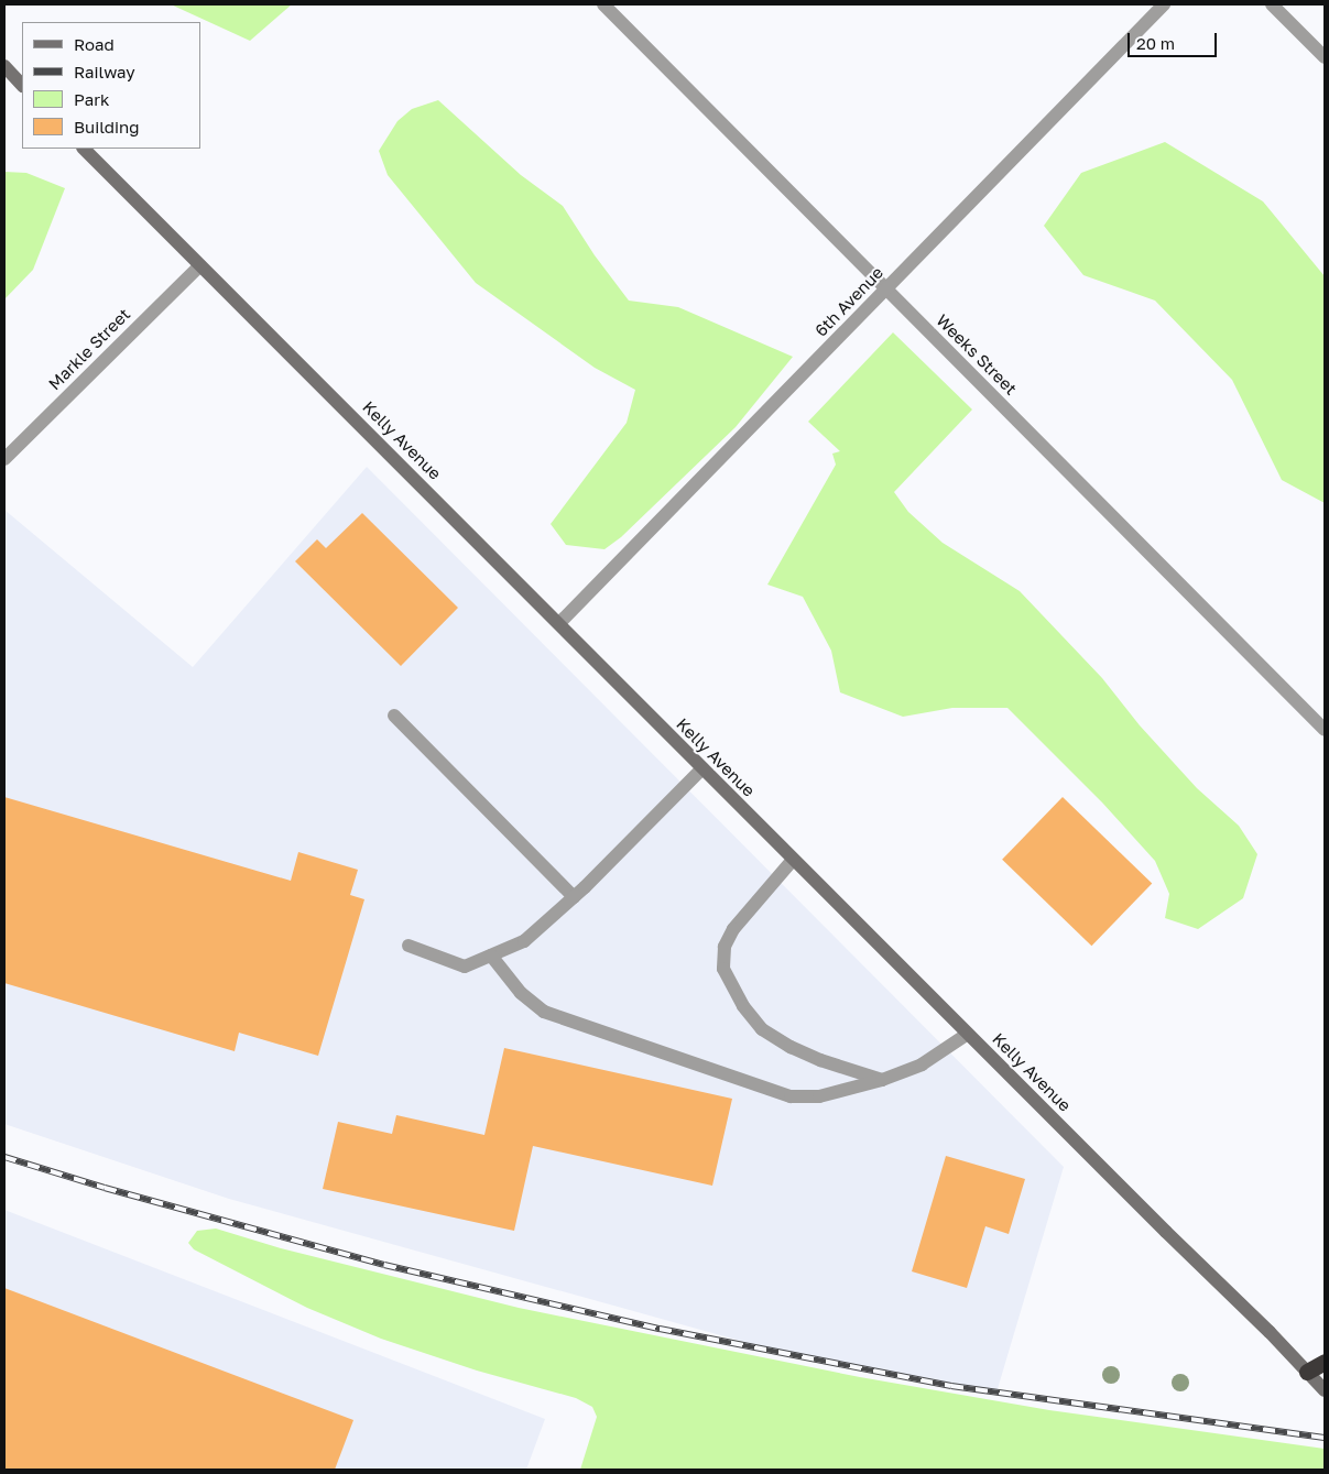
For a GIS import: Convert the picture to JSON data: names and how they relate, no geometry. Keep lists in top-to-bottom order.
{
  "streets": {
    "main road": ["Kelly Avenue"],
    "street": ["6th Avenue", "Markle Street", "Weeks Street"]
  },
  "crossings": [
    ["6th Avenue", "Weeks Street"],
    ["6th Avenue", "Kelly Avenue"],
    ["Markle Street", "Kelly Avenue"]
  ],
  "legend": [
    "Road",
    "Railway",
    "Park",
    "Building"
  ],
  "scale_bar": "20 m"
}
